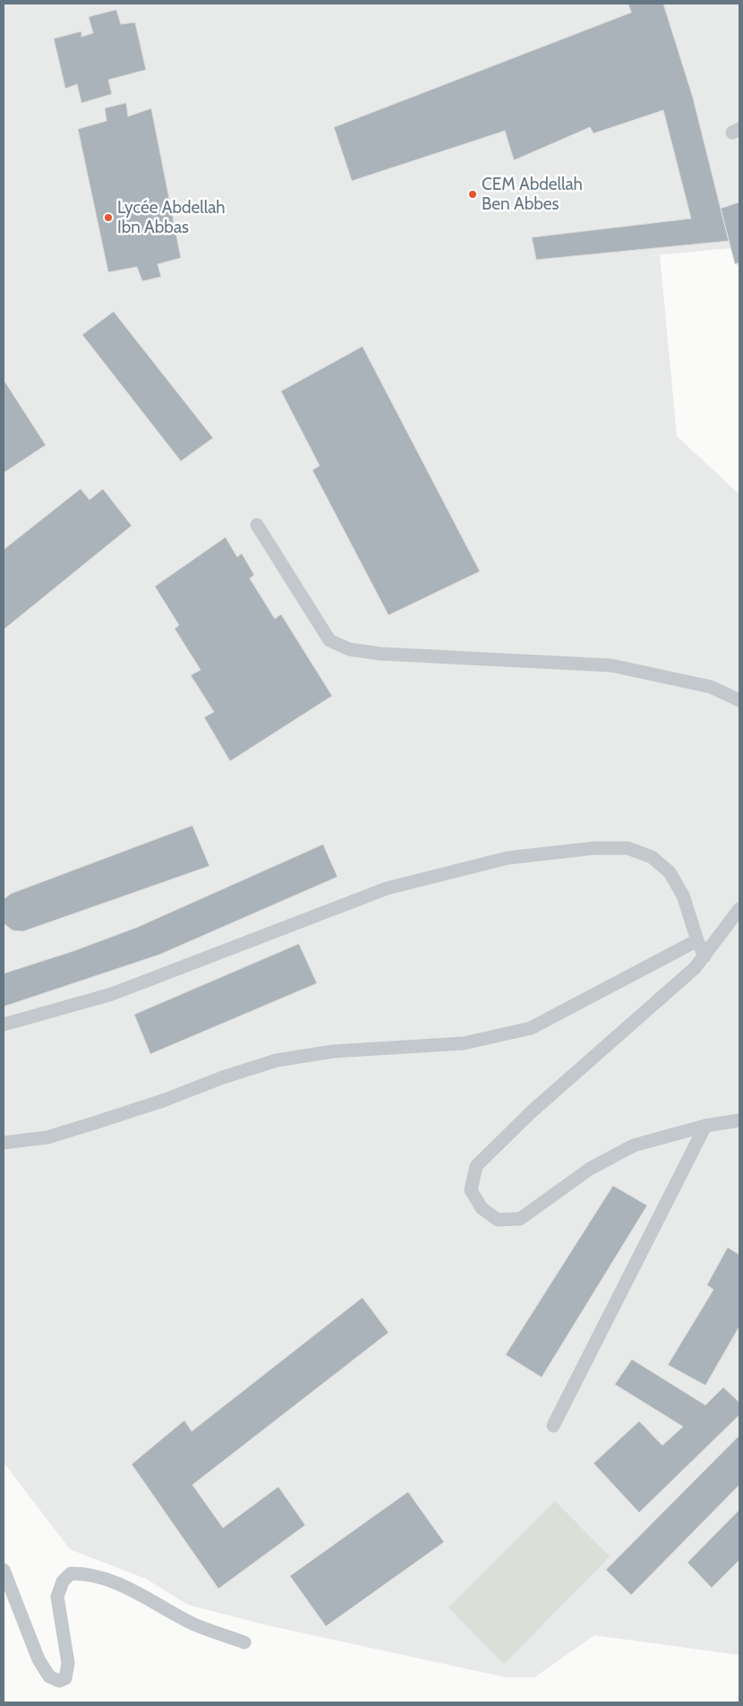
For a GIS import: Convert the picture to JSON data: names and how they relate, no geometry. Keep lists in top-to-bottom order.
{
  "places": ["CEM Abdellah Ben Abbes", "Lycée Abdellah Ibn Abbas"]
}
